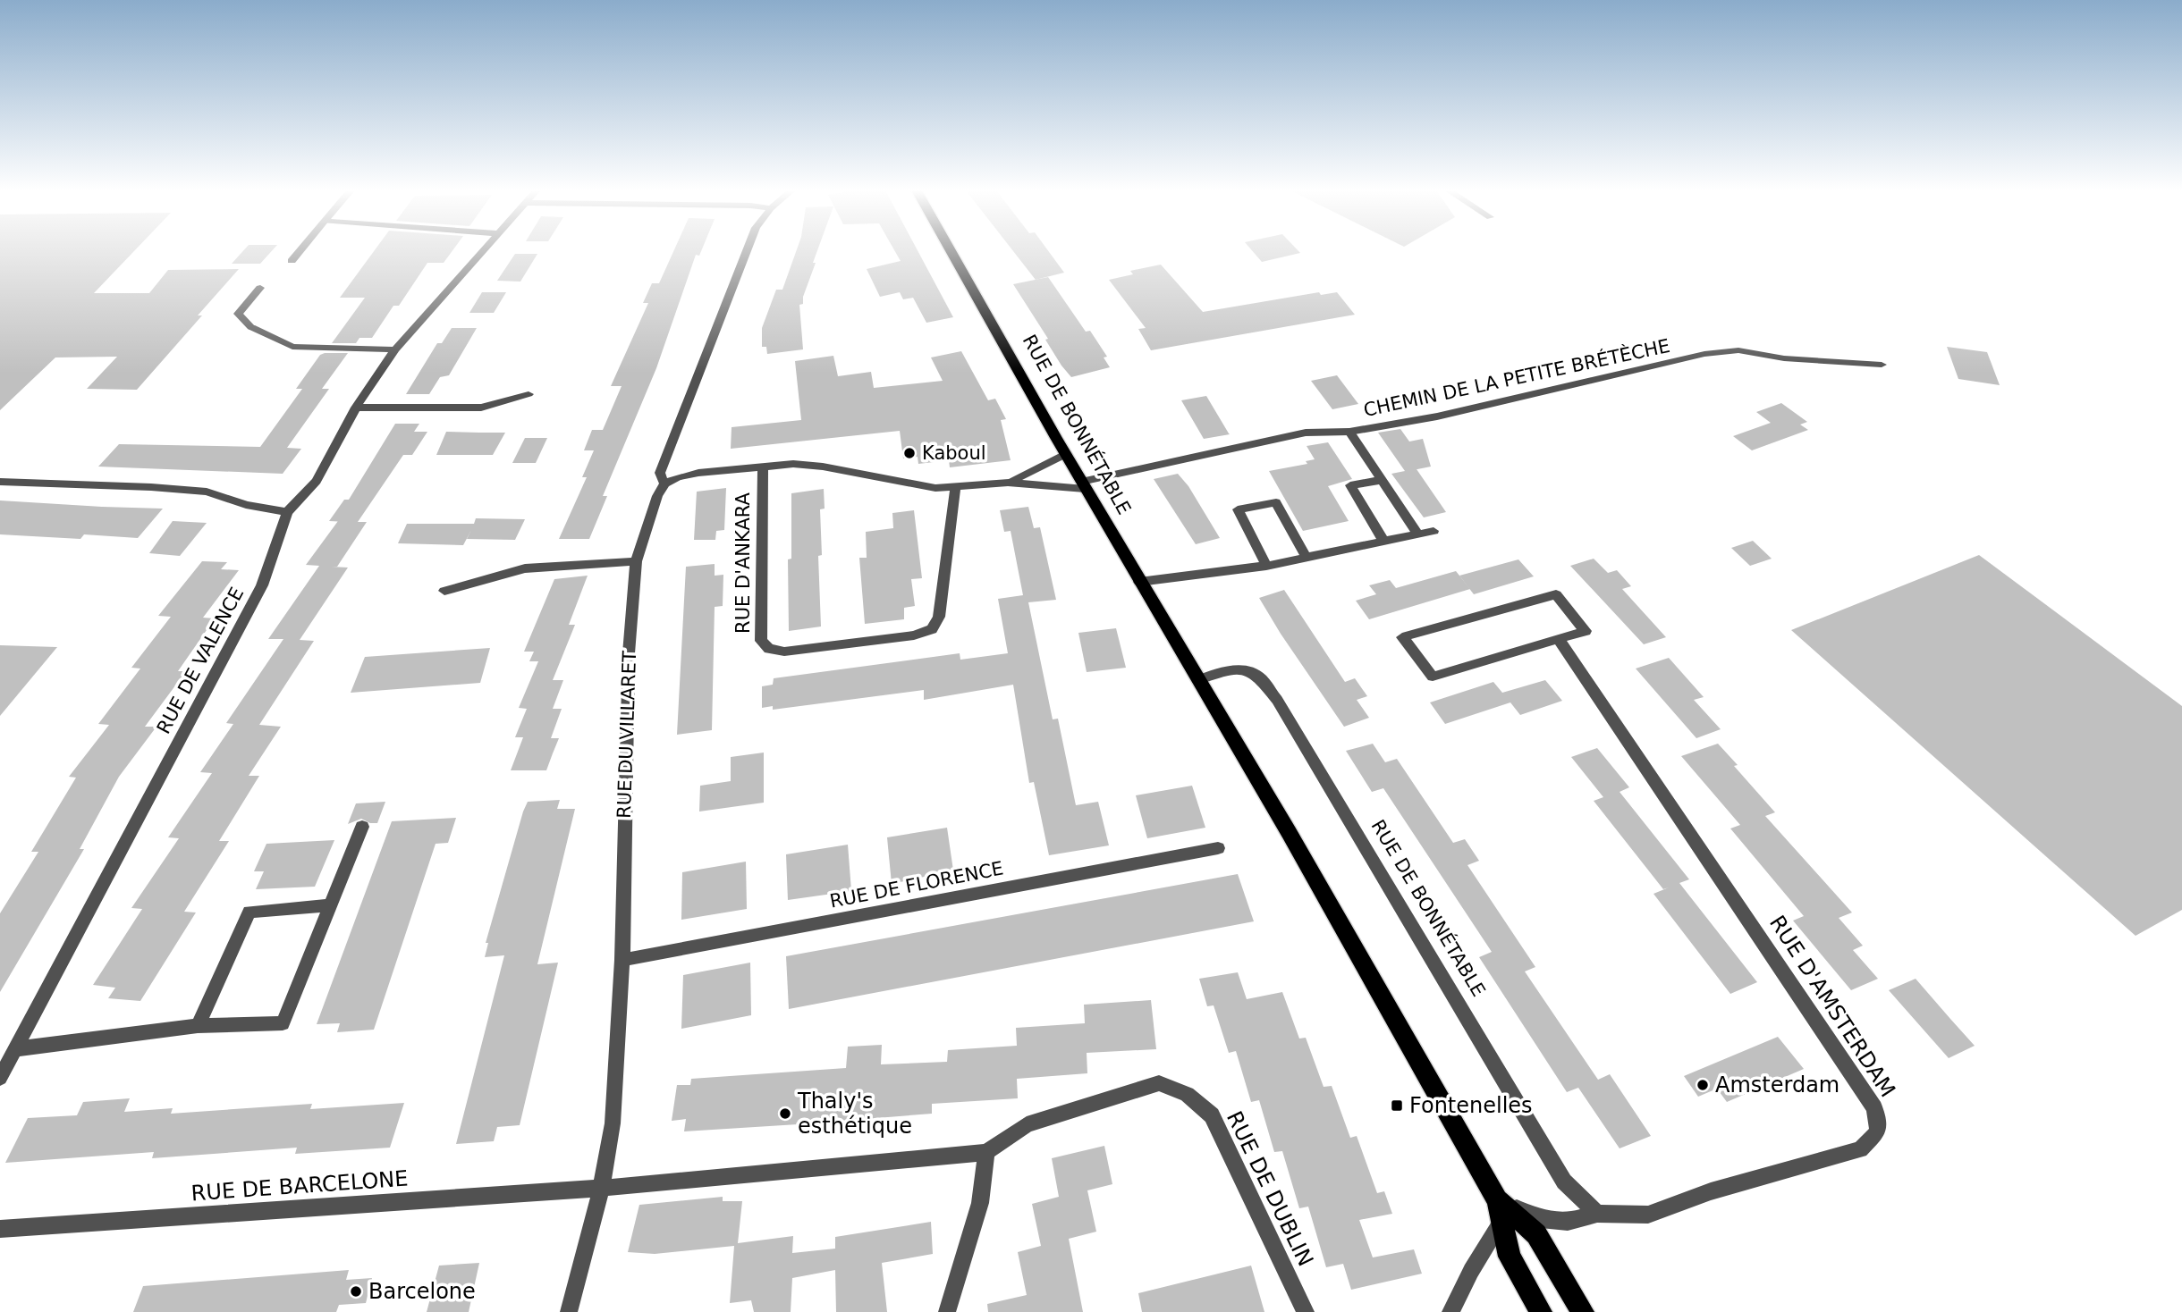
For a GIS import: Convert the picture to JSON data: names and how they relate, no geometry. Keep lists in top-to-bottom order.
{
  "streets": {
    "main road": ["RUE DE BONNÉTABLE"],
    "street": [
      "CHEMIN DE LA PETITE BRÉTÈCHE",
      "RUE D'ANKARA",
      "RUE DE VALENCE",
      "RUE DU VILLARET",
      "RUE DE FLORENCE",
      "RUE D'AMSTERDAM",
      "RUE DE BARCELONE",
      "RUE DE DUBLIN"
    ]
  },
  "crossings": [
    ["CHEMIN DE LA PETITE BRÉTÈCHE", "RUE DE BONNÉTABLE"],
    ["RUE DE BONNÉTABLE", "RUE D'AMSTERDAM"],
    ["RUE DU VILLARET", "RUE DE FLORENCE"],
    ["RUE DU VILLARET", "RUE DE BARCELONE"],
    ["RUE DU VILLARET", "RUE DE DUBLIN"],
    ["RUE DE BARCELONE", "RUE DE DUBLIN"]
  ],
  "places": {
    "other": [
      "Kaboul",
      "Amsterdam",
      "Thaly's esthétique",
      "Barcelone"
    ],
    "transit": ["Fontenelles"]
  }
}
